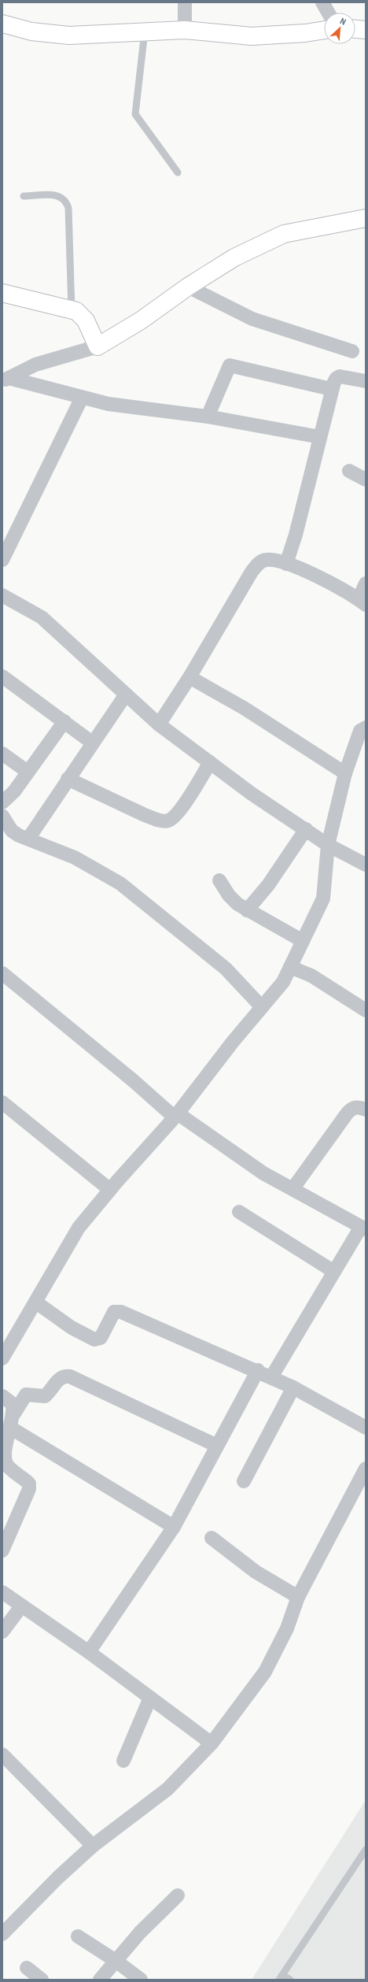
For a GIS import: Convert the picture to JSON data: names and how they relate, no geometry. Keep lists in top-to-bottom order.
{
  "north": "top right"
}
